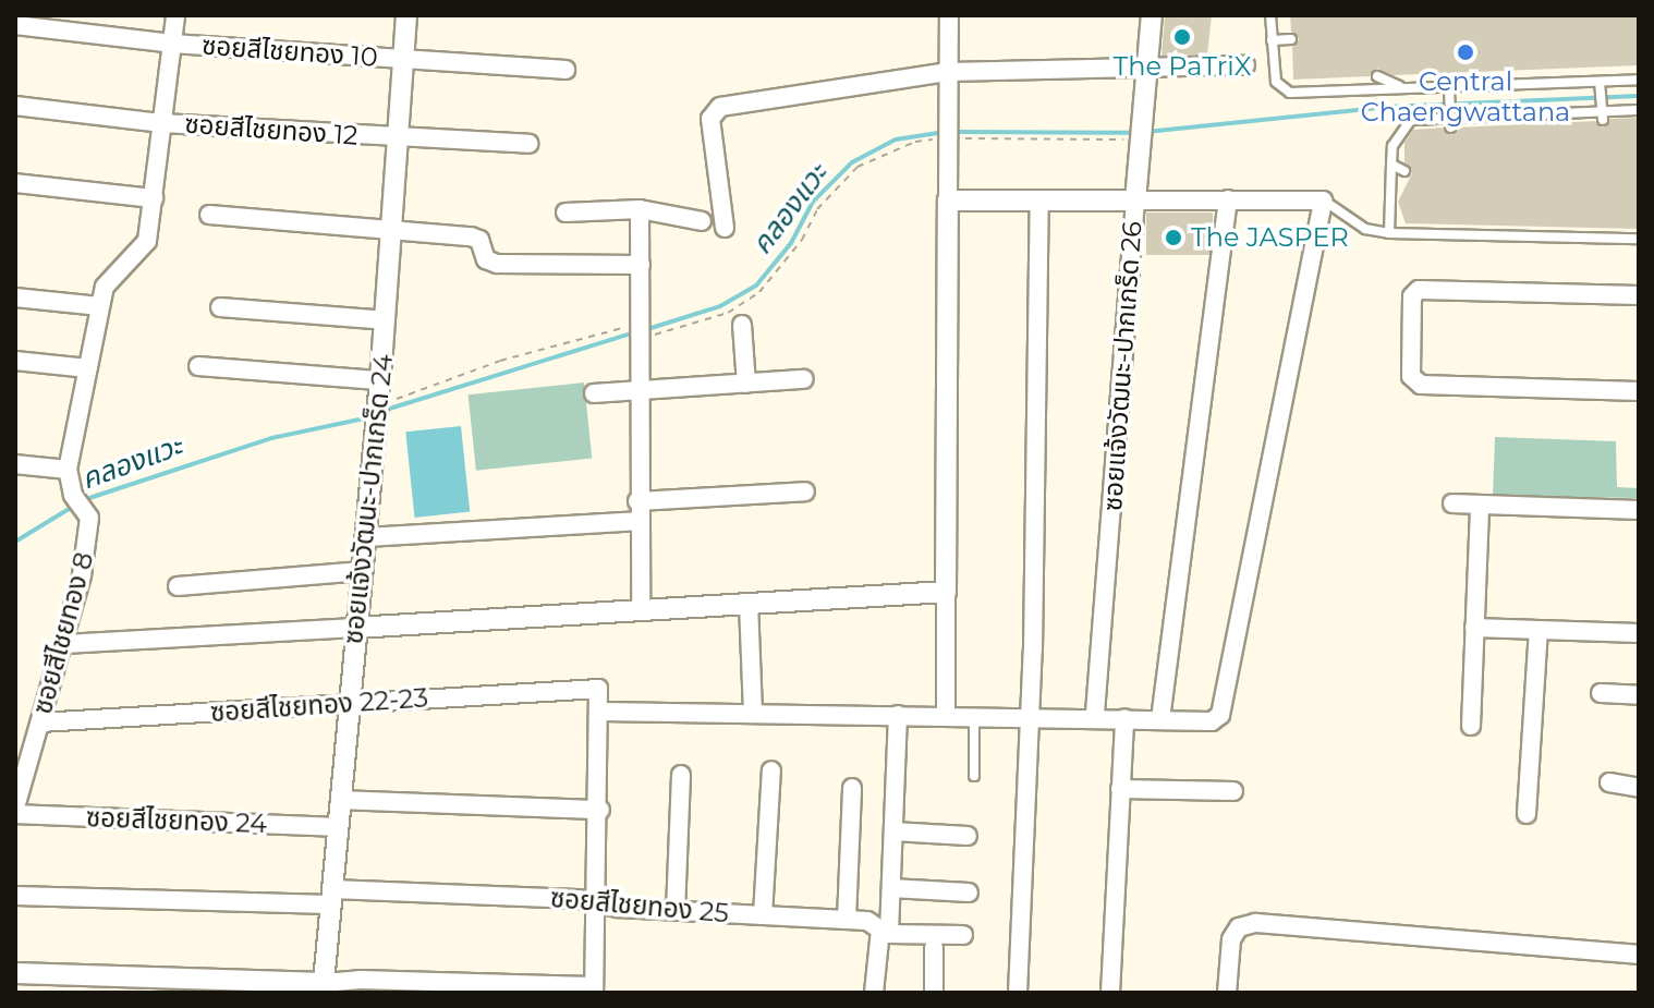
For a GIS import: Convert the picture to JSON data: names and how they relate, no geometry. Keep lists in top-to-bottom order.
{
  "streets": {
    "street": [
      "ซอยสีไชยทอง 10",
      "ซอยสีไชยทอง 12",
      "ซอยแจ้งวัฒนะ-ปากเกร็ด 26",
      "ซอยแจ้งวัฒนะ-ปากเกร็ด 24",
      "ซอยสีไชยทอง 8",
      "ซอยสีไชยทอง 22-23",
      "ซอยสีไชยทอง 24",
      "ซอยสีไชยทอง 25"
    ]
  },
  "crossings": [
    ["ซอยสีไชยทอง 10", "ซอยแจ้งวัฒนะ-ปากเกร็ด 24"],
    ["ซอยสีไชยทอง 10", "ซอยสีไชยทอง 8"],
    ["ซอยสีไชยทอง 12", "ซอยแจ้งวัฒนะ-ปากเกร็ด 24"],
    ["ซอยสีไชยทอง 12", "ซอยสีไชยทอง 8"],
    ["ซอยแจ้งวัฒนะ-ปากเกร็ด 24", "ซอยสีไชยทอง 22-23"],
    ["ซอยแจ้งวัฒนะ-ปากเกร็ด 24", "ซอยสีไชยทอง 24"],
    ["ซอยแจ้งวัฒนะ-ปากเกร็ด 24", "ซอยสีไชยทอง 25"],
    ["ซอยสีไชยทอง 8", "ซอยสีไชยทอง 22-23"],
    ["ซอยสีไชยทอง 8", "ซอยสีไชยทอง 24"]
  ],
  "water": ["คลองแวะ"],
  "places": ["The PaTriX", "Central Chaengwattana", "The JASPER"]
}
